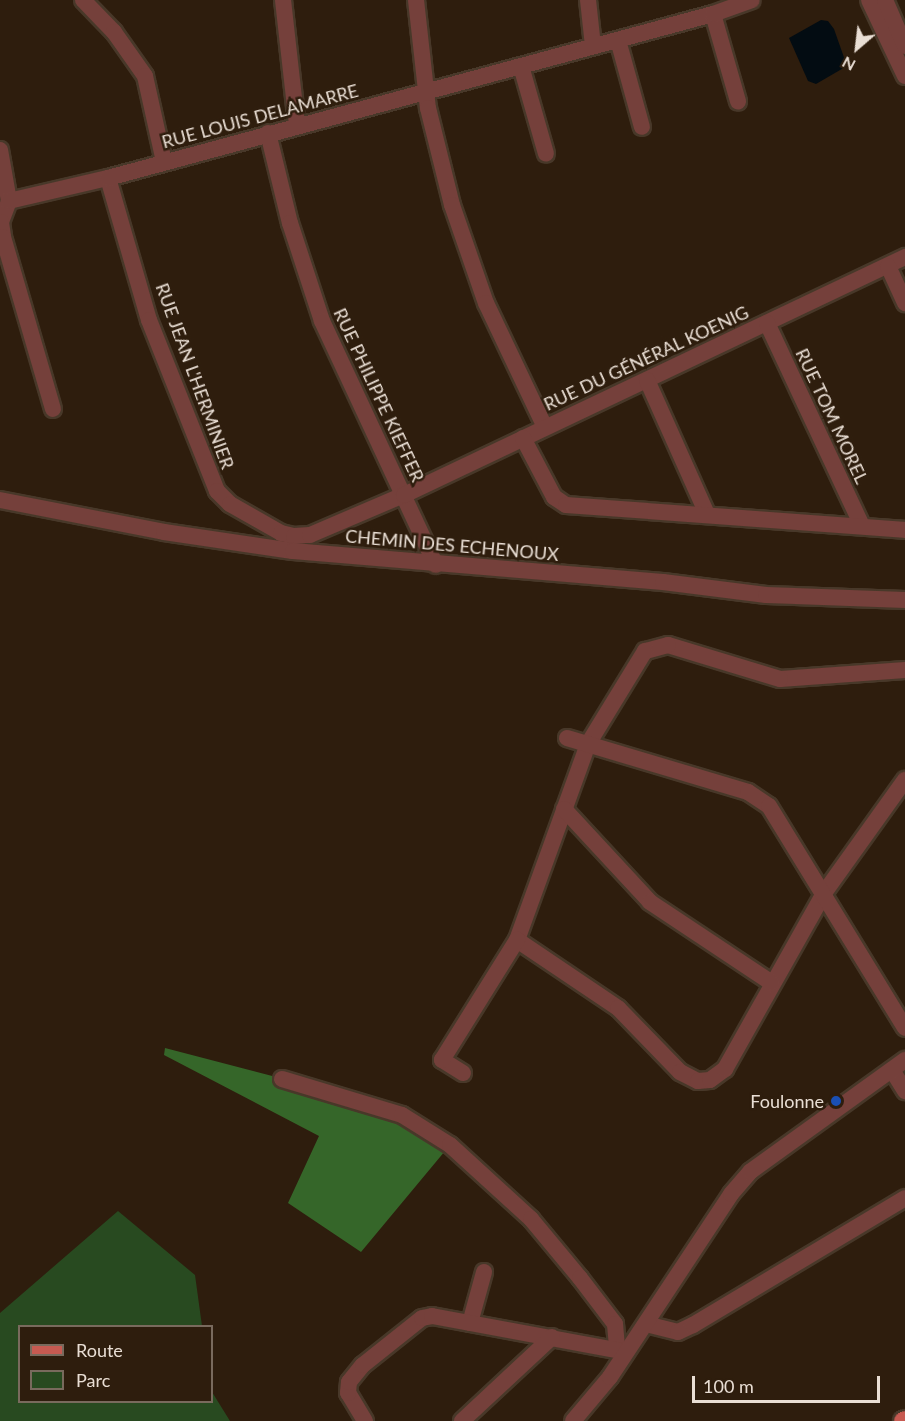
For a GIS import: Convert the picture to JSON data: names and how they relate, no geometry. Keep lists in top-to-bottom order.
{
  "streets": {
    "street": [
      "RUE LOUIS DELAMARRE",
      "RUE DU GÉNÉRAL KOENIG",
      "RUE JEAN L'HERMINIER",
      "RUE PHILIPPE KIEFFER",
      "RUE TOM MOREL",
      "CHEMIN DES ECHENOUX"
    ]
  },
  "crossings": [
    ["RUE LOUIS DELAMARRE", "RUE JEAN L'HERMINIER"],
    ["RUE LOUIS DELAMARRE", "RUE PHILIPPE KIEFFER"],
    ["RUE DU GÉNÉRAL KOENIG", "RUE JEAN L'HERMINIER"],
    ["RUE DU GÉNÉRAL KOENIG", "RUE PHILIPPE KIEFFER"],
    ["RUE DU GÉNÉRAL KOENIG", "RUE TOM MOREL"],
    ["RUE JEAN L'HERMINIER", "RUE PHILIPPE KIEFFER"],
    ["RUE PHILIPPE KIEFFER", "CHEMIN DES ECHENOUX"]
  ],
  "places": ["Foulonne"],
  "legend": ["Route", "Parc"],
  "scale_bar": "100 m",
  "north": "bottom left"
}
